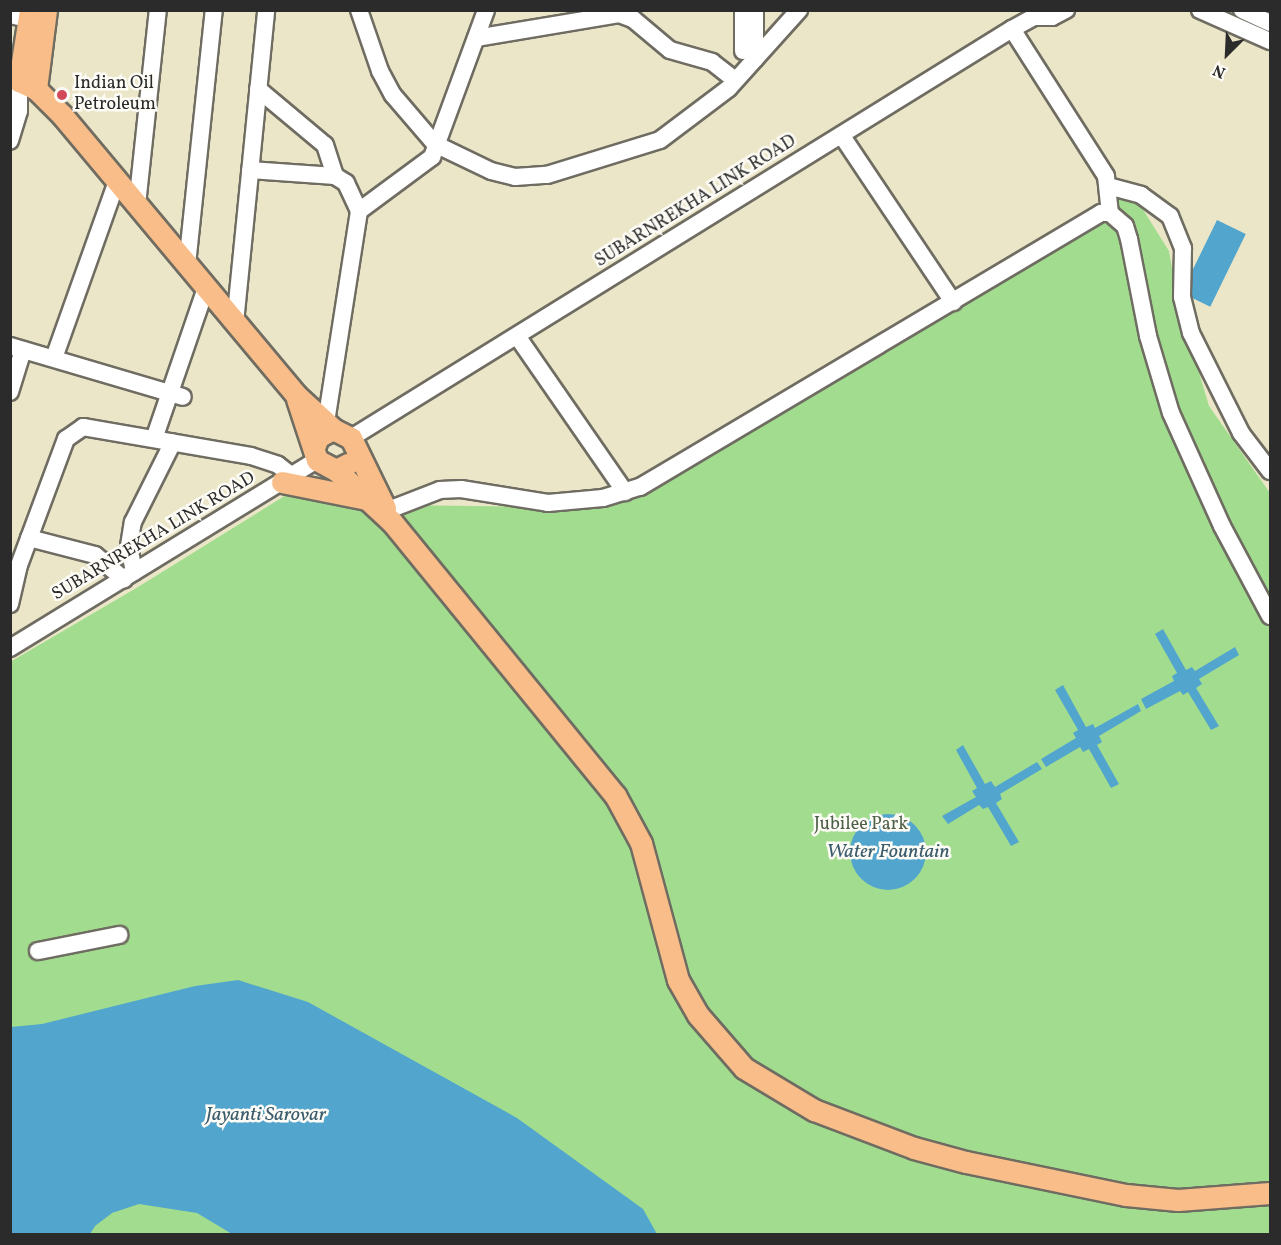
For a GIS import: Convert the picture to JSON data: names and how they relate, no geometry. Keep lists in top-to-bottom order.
{
  "streets": {
    "street": ["SUBARNREKHA LINK ROAD"]
  },
  "water": ["Water Fountain", "Jayanti Sarovar"],
  "parks": ["Jubilee Park"],
  "places": ["Indian Oil Petroleum"],
  "north": "bottom left"
}
